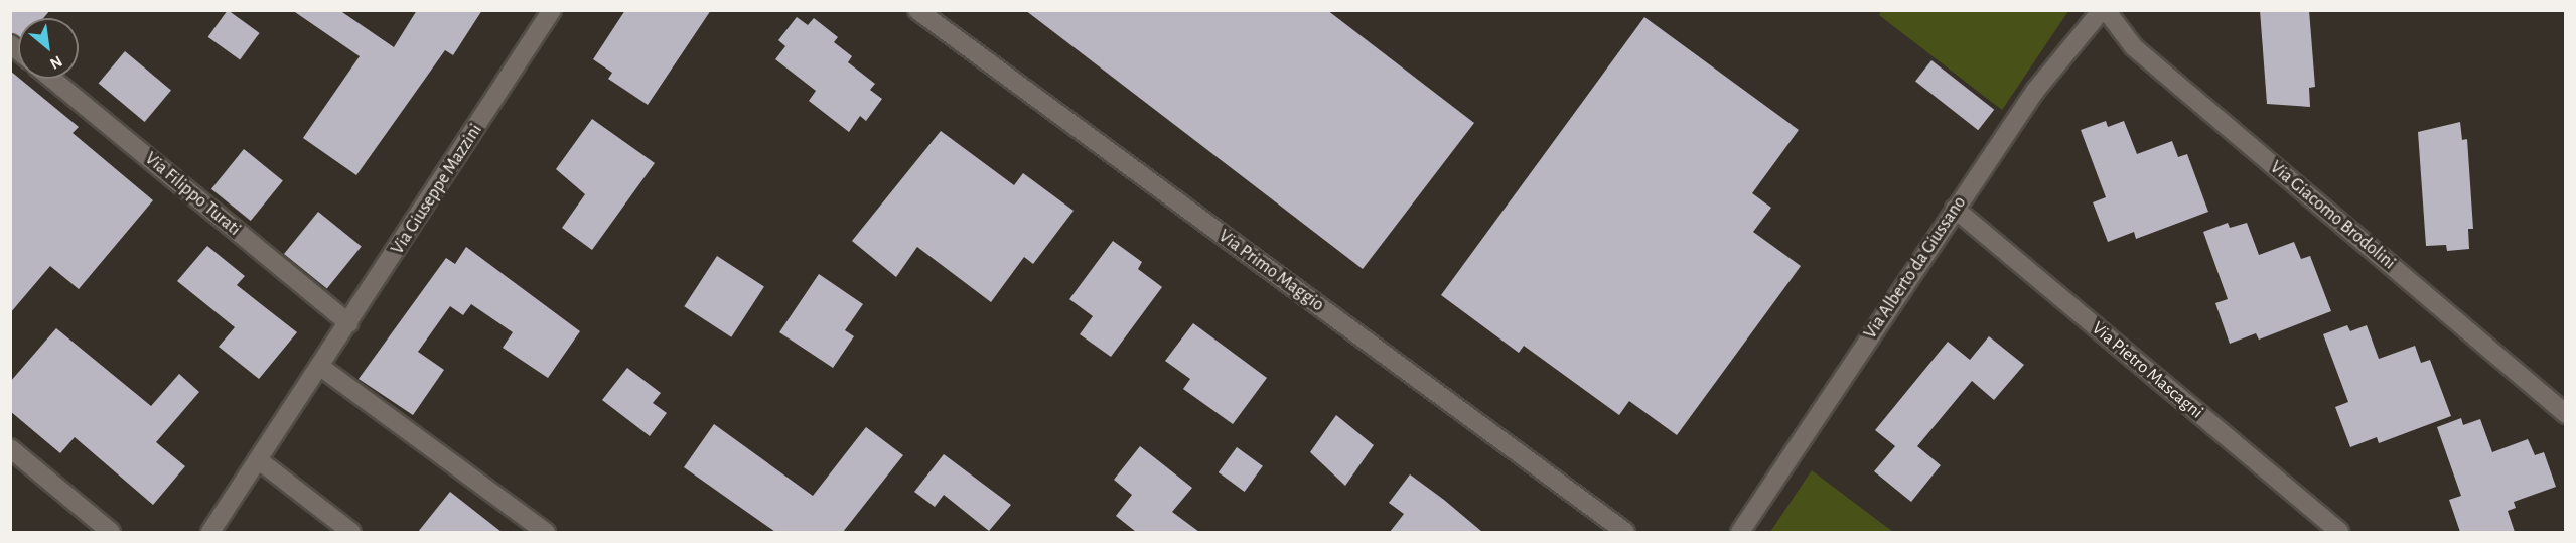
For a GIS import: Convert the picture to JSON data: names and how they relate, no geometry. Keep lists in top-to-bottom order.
{
  "streets": {
    "street": [
      "Via Giuseppe Mazzini",
      "Via Filippo Turati",
      "Via Giacomo Brodolini",
      "Via Alberto da Giussano",
      "Via Primo Maggio",
      "Via Pietro Mascagni"
    ]
  },
  "crossings": [
    ["Via Giuseppe Mazzini", "Via Filippo Turati"],
    ["Via Giacomo Brodolini", "Via Alberto da Giussano"],
    ["Via Alberto da Giussano", "Via Pietro Mascagni"]
  ],
  "north": "bottom right"
}
